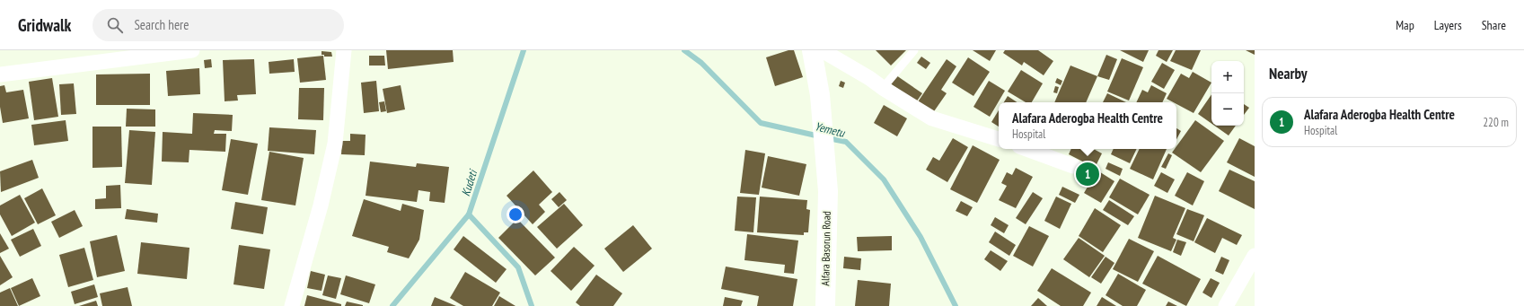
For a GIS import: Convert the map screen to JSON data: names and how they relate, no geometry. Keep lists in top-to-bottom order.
{
  "streets": {
    "street": ["Alfara Basorun Road"]
  },
  "water": ["Yemetu", "Kudeti"],
  "page": {
    "header": "Gridwalk",
    "search": "Search here",
    "nav": ["Map", "Layers", "Share"],
    "heading": "Nearby",
    "map_buttons": ["+", "−"],
    "list": [
      {
        "mark": "1",
        "name": "Alafara Aderogba Health Centre",
        "note": "Hospital",
        "value": "220 m"
      }
    ],
    "popup": ["Alafara Aderogba Health Centre", "Hospital"],
    "pins": "1"
  }
}
